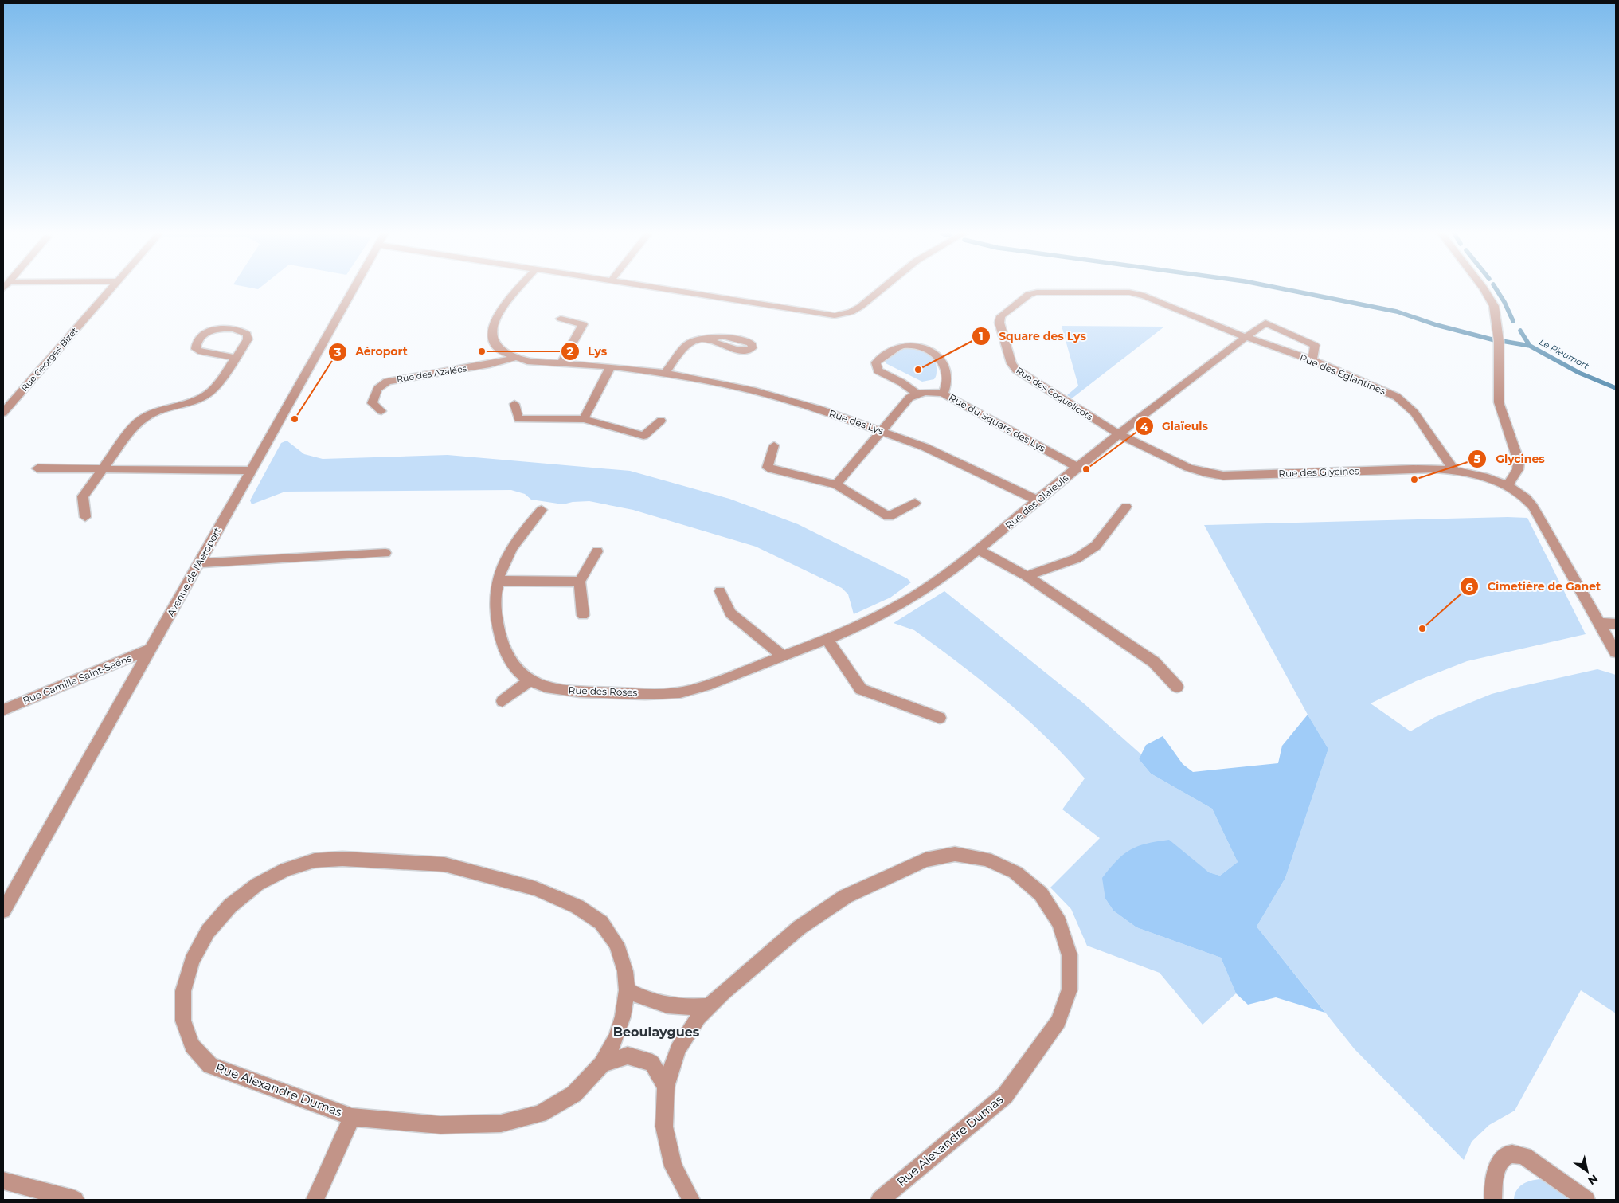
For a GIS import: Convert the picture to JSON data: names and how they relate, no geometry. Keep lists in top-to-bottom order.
{
  "streets": {
    "street": [
      "Rue Georges Bizet",
      "Rue des Azalées",
      "Rue des Églantines",
      "Rue des Coquelicots",
      "Rue des Lys",
      "Rue du Square des Lys",
      "Rue des Glycines",
      "Rue des Glaïeuls",
      "Avenue de l'Aeroport",
      "Rue Camille Saint-Saëns",
      "Rue des Roses",
      "Rue Alexandre Dumas"
    ]
  },
  "crossings": [
    ["Rue des Azalées", "Rue des Lys"],
    ["Rue des Églantines", "Rue des Coquelicots"],
    ["Rue des Églantines", "Rue des Glycines"],
    ["Rue des Églantines", "Rue des Glaïeuls"],
    ["Rue des Coquelicots", "Rue des Glycines"],
    ["Rue des Coquelicots", "Rue des Glaïeuls"],
    ["Rue des Lys", "Rue des Glaïeuls"],
    ["Rue du Square des Lys", "Rue des Glaïeuls"],
    ["Rue des Glycines", "Rue des Glaïeuls"],
    ["Rue des Glaïeuls", "Rue des Roses"],
    ["Avenue de l'Aeroport", "Rue Camille Saint-Saëns"]
  ],
  "districts": ["Beoulaygues"],
  "water": ["Le Rieumort"],
  "places": [
    "Lys",
    "Square des Lys",
    "Aéroport",
    "Glaïeuls",
    "Glycines",
    "Cimetière de Ganet"
  ],
  "north": "bottom right"
}
